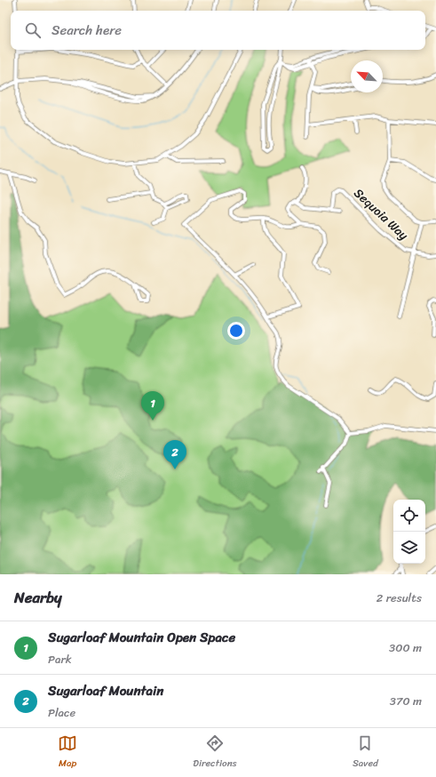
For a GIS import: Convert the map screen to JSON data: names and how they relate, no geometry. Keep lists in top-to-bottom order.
{
  "streets": {
    "street": ["Sequoia Way"]
  },
  "north": "top left",
  "page": {
    "search": "Search here",
    "pins": ["1", "2"],
    "heading": ["Nearby", "2 results"],
    "list": [
      {
        "mark": "1",
        "name": "Sugarloaf Mountain Open Space",
        "note": "Park",
        "value": "300 m"
      },
      {
        "mark": "2",
        "name": "Sugarloaf Mountain",
        "note": "Place",
        "value": "370 m"
      }
    ],
    "nav": ["Map", "Directions", "Saved"]
  }
}
